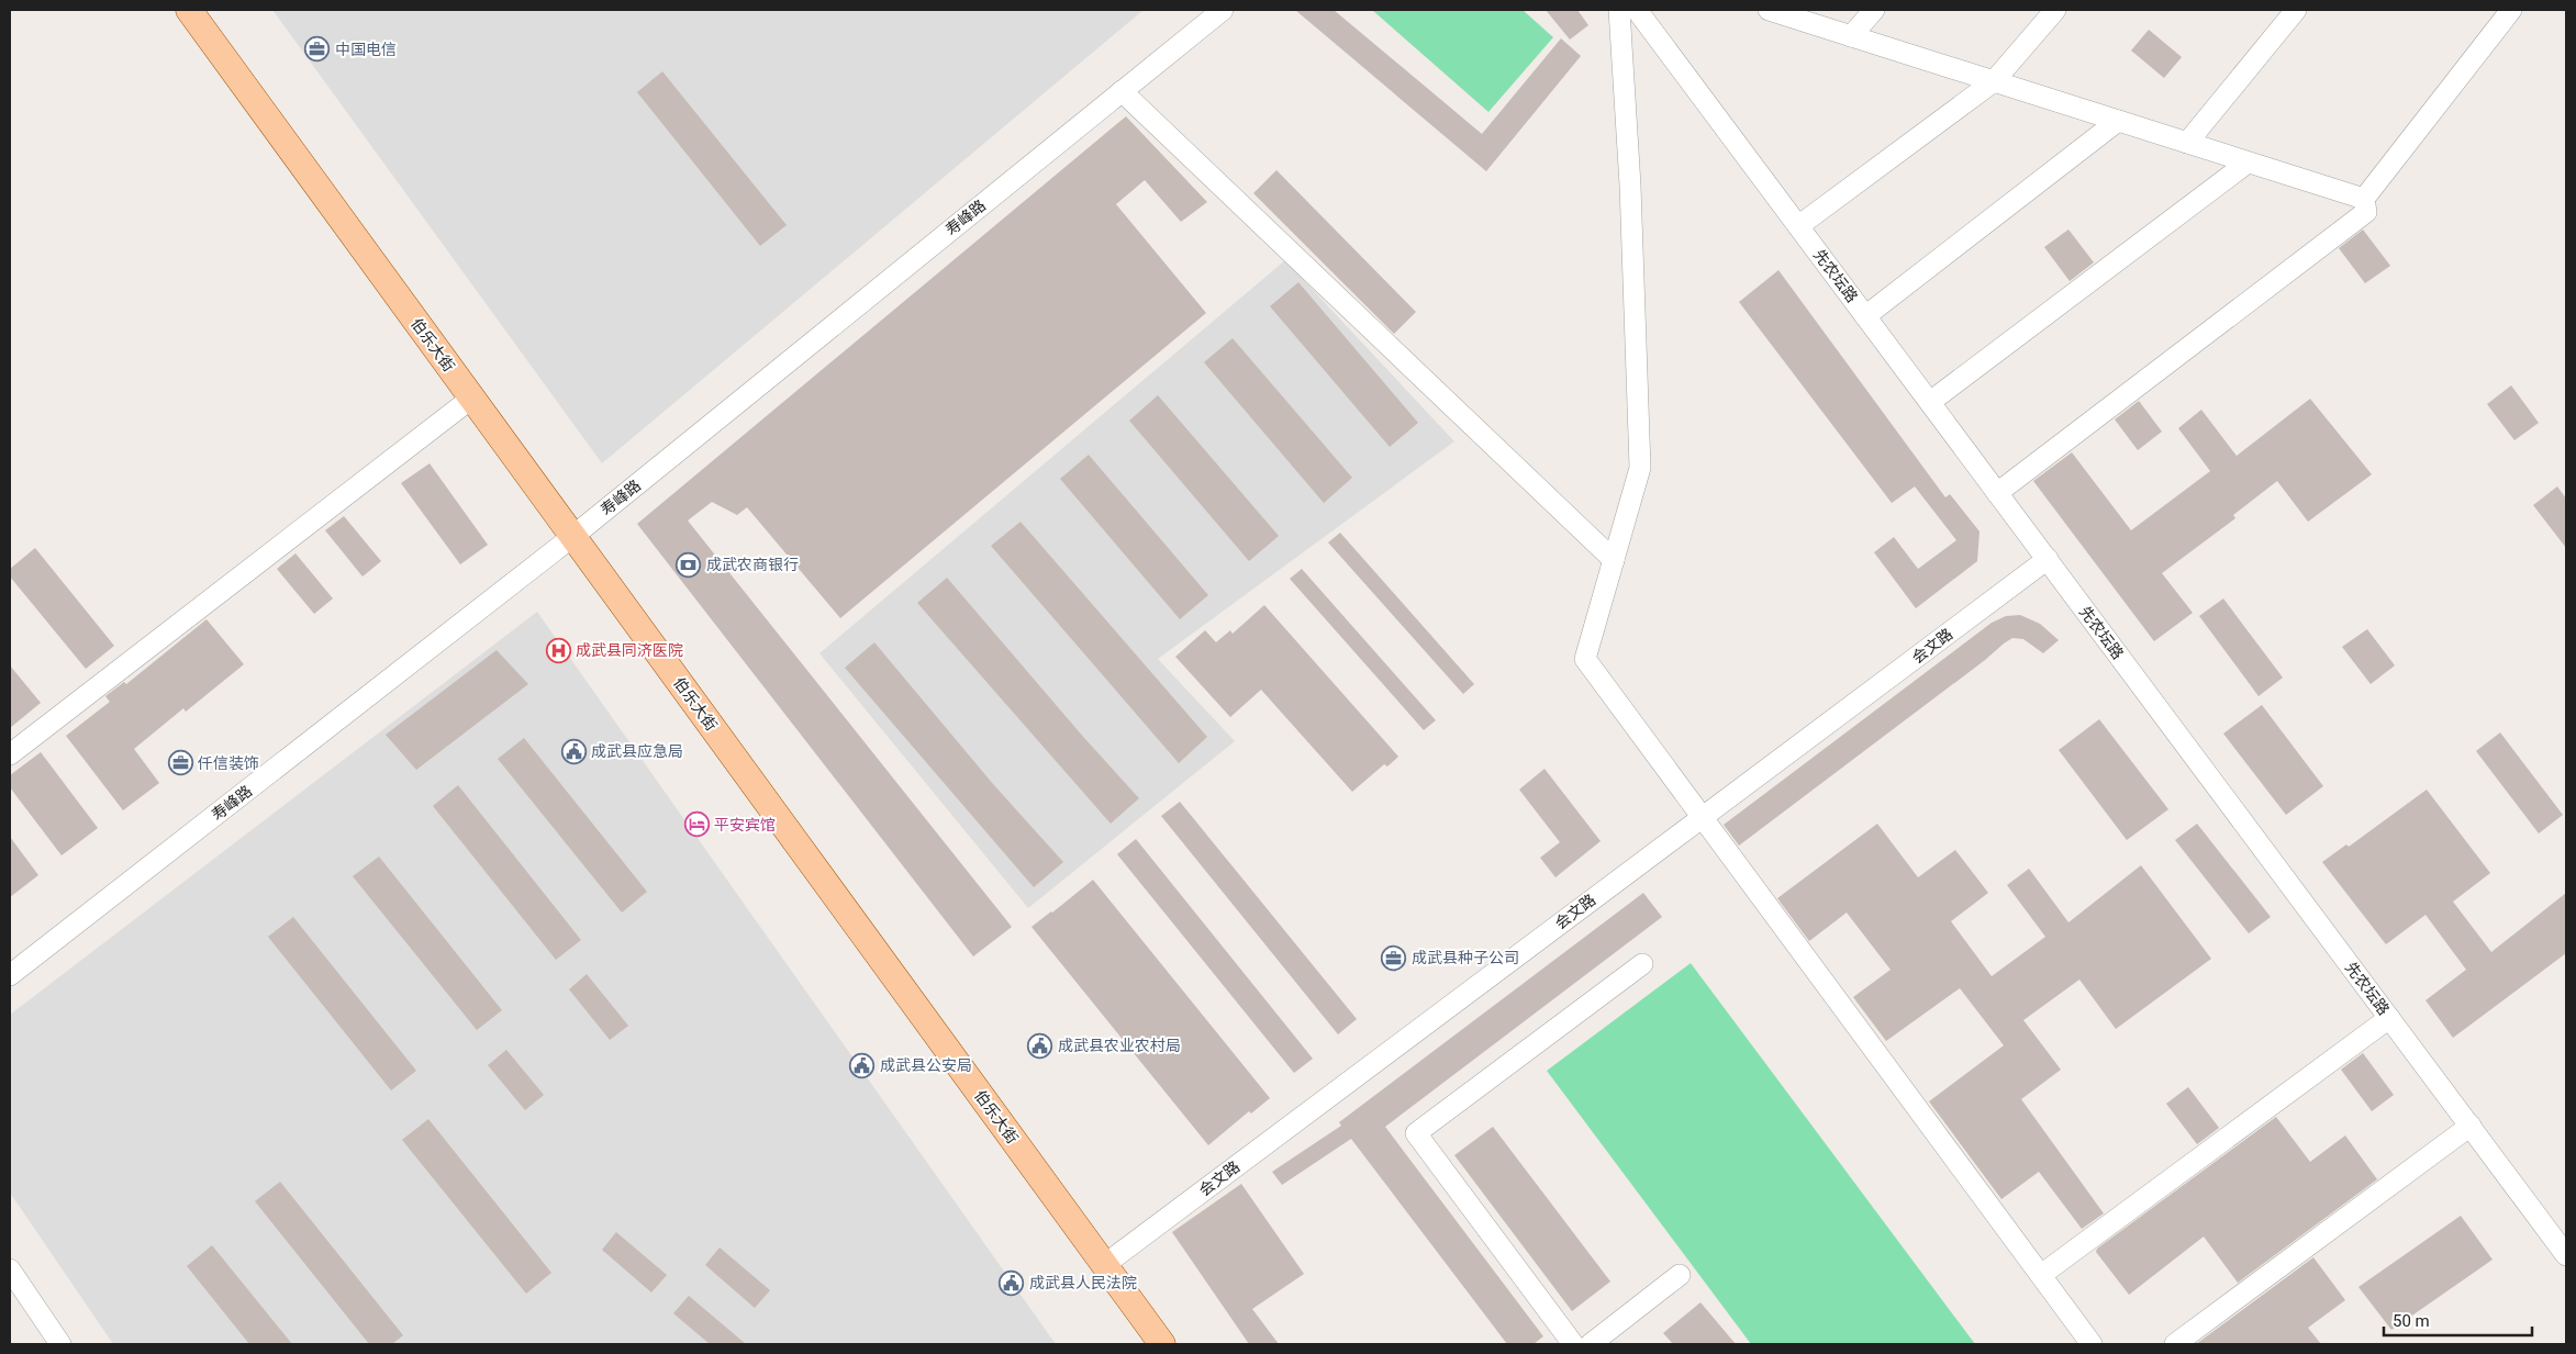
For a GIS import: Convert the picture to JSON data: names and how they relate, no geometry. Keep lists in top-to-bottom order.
{
  "streets": {
    "main road": ["伯乐大街"],
    "street": ["寿峰路", "先农坛路", "会文路"]
  },
  "crossings": [
    ["寿峰路", "伯乐大街"],
    ["先农坛路", "会文路"],
    ["伯乐大街", "会文路"]
  ],
  "places": {
    "office": ["中国电信", "仟信装饰", "成武县种子公司"],
    "bank": ["成武农商银行"],
    "hospital": ["成武县同济医院"],
    "public building": [
      "成武县应急局",
      "成武县农业农村局",
      "成武县公安局",
      "成武县人民法院"
    ],
    "hotel": ["平安宾馆"]
  },
  "scale_bar": "50 m"
}
